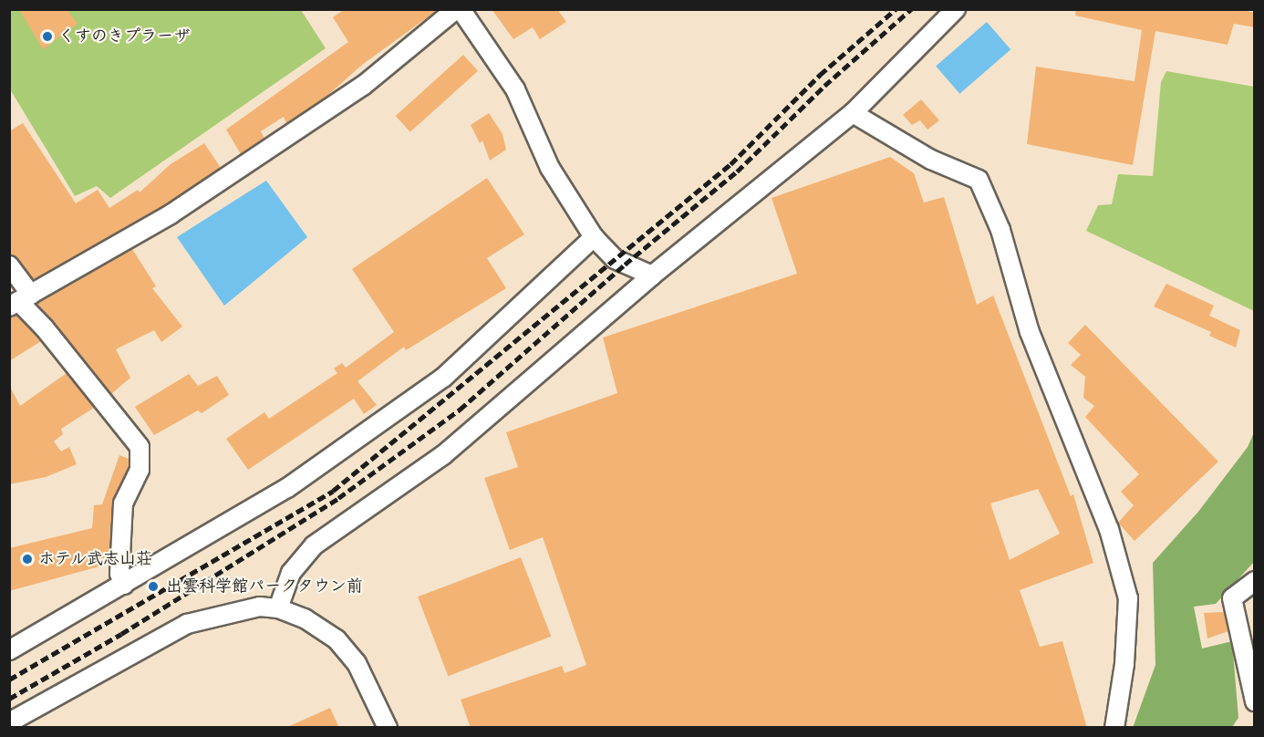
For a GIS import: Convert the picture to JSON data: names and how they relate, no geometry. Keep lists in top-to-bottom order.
{
  "places": ["くすのきプラーザ", "ホテル武志山荘", "出雲科学館パークタウン前"]
}
